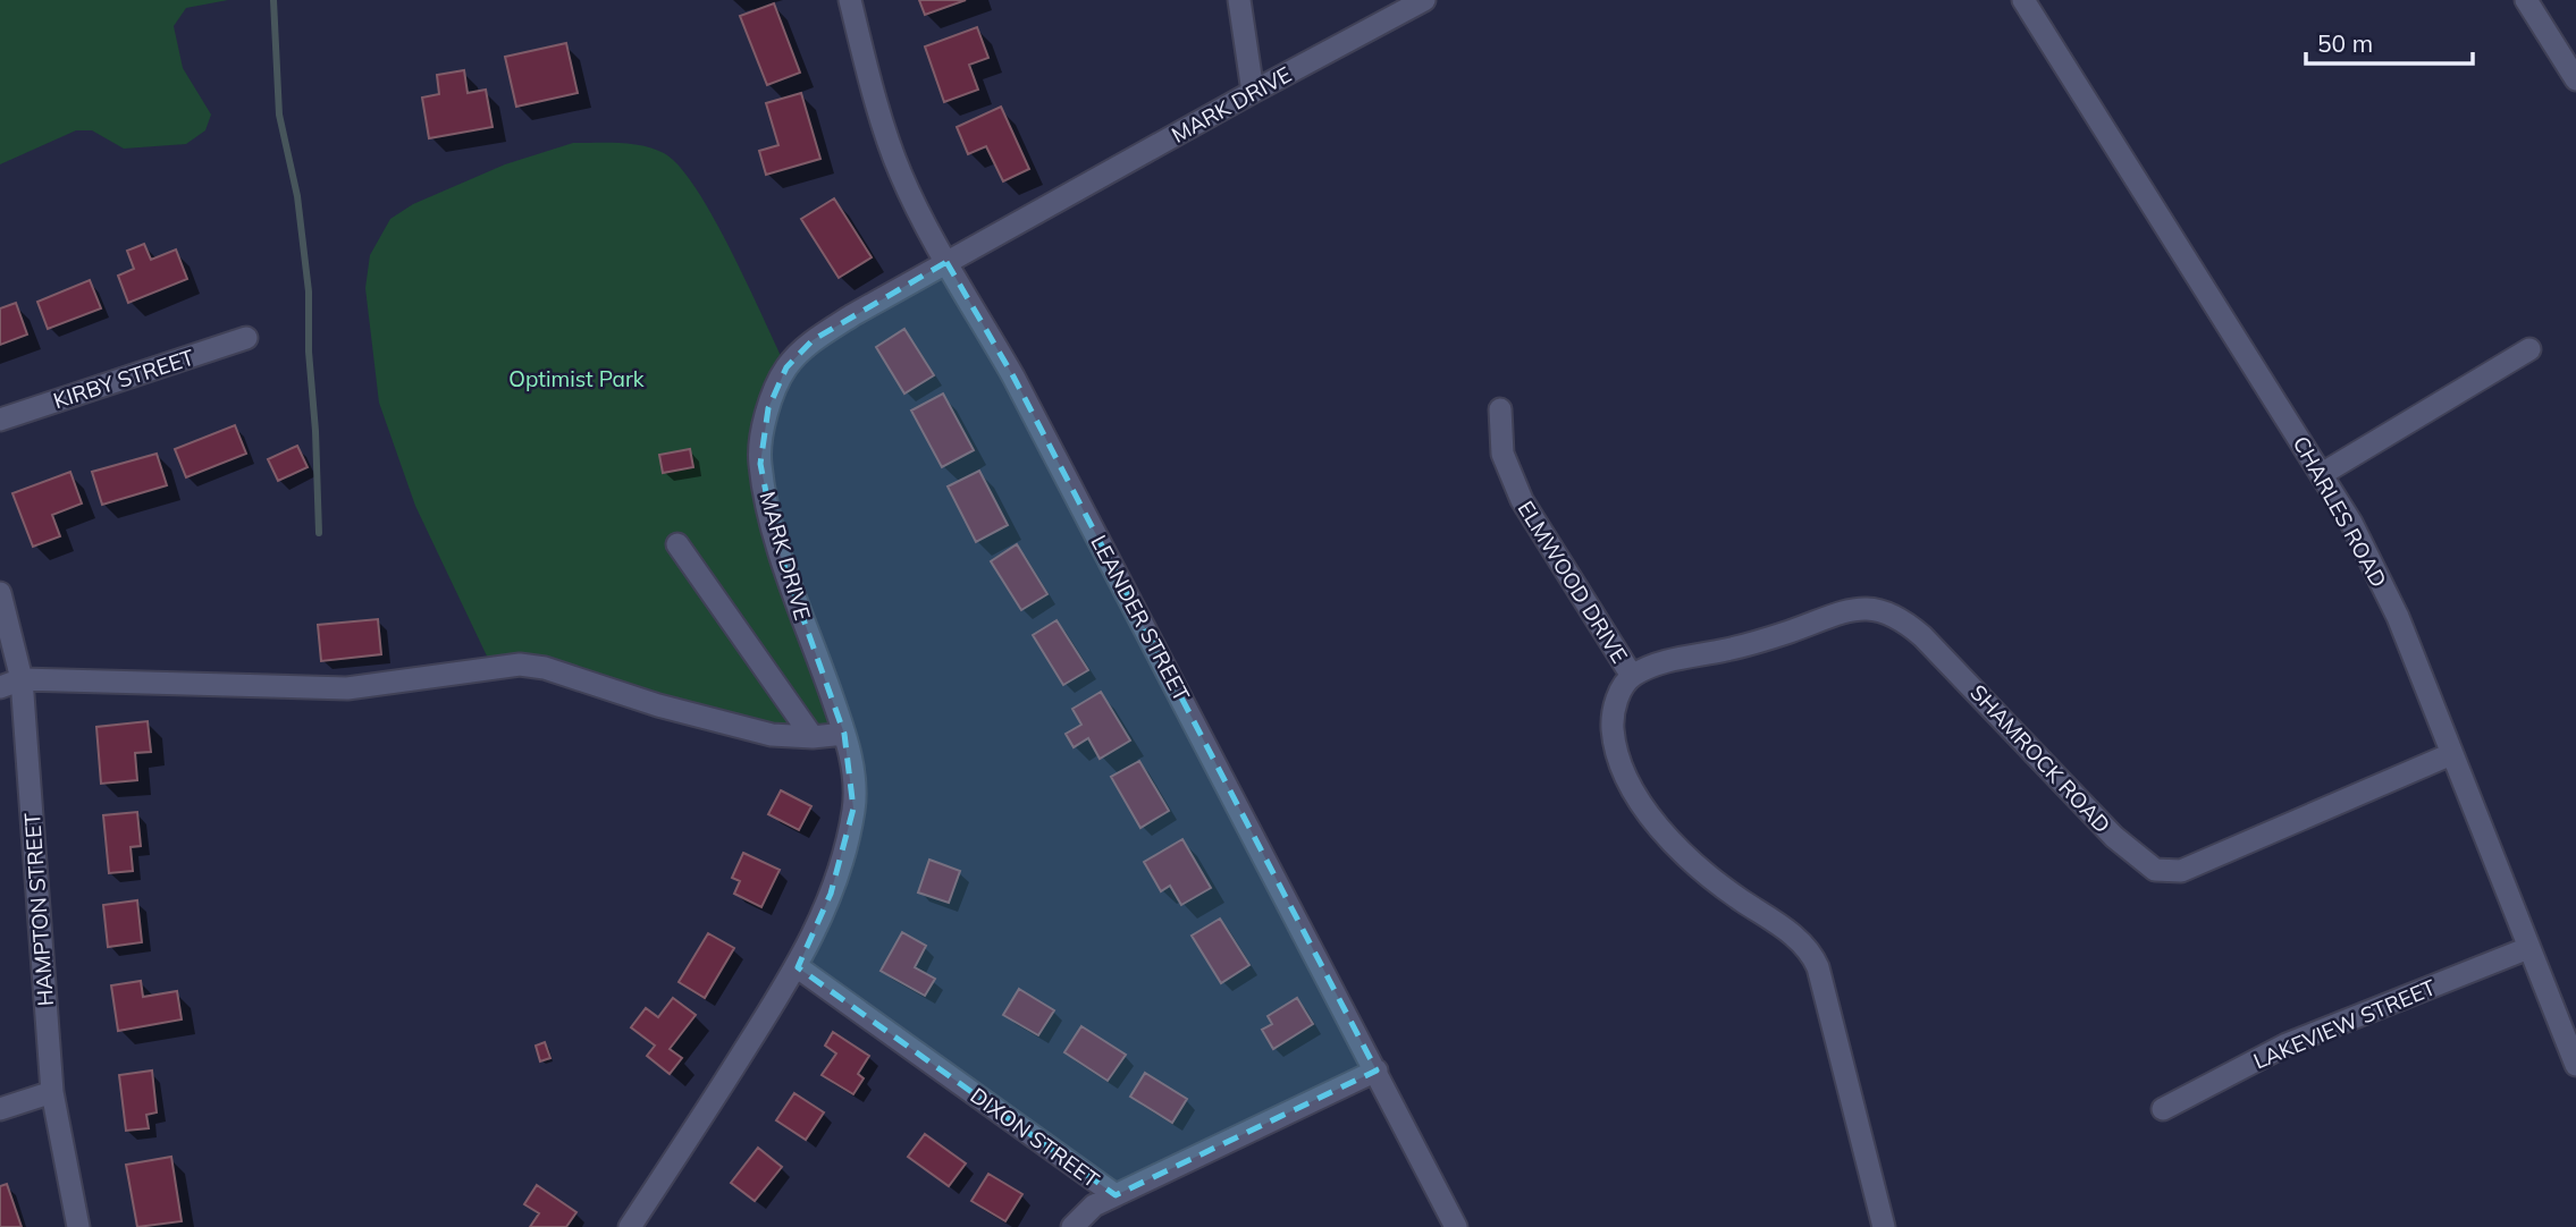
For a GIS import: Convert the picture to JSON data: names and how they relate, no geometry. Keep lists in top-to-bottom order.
{
  "streets": {
    "street": [
      "MARK DRIVE",
      "KIRBY STREET",
      "CHARLES ROAD",
      "ELMWOOD DRIVE",
      "LEANDER STREET",
      "SHAMROCK ROAD",
      "HAMPTON STREET",
      "LAKEVIEW STREET",
      "DIXON STREET"
    ]
  },
  "crossings": [
    ["MARK DRIVE", "LEANDER STREET"],
    ["MARK DRIVE", "DIXON STREET"],
    ["CHARLES ROAD", "SHAMROCK ROAD"],
    ["CHARLES ROAD", "LAKEVIEW STREET"],
    ["ELMWOOD DRIVE", "SHAMROCK ROAD"],
    ["LEANDER STREET", "DIXON STREET"]
  ],
  "parks": ["Optimist Park"],
  "scale_bar": "50 m"
}
